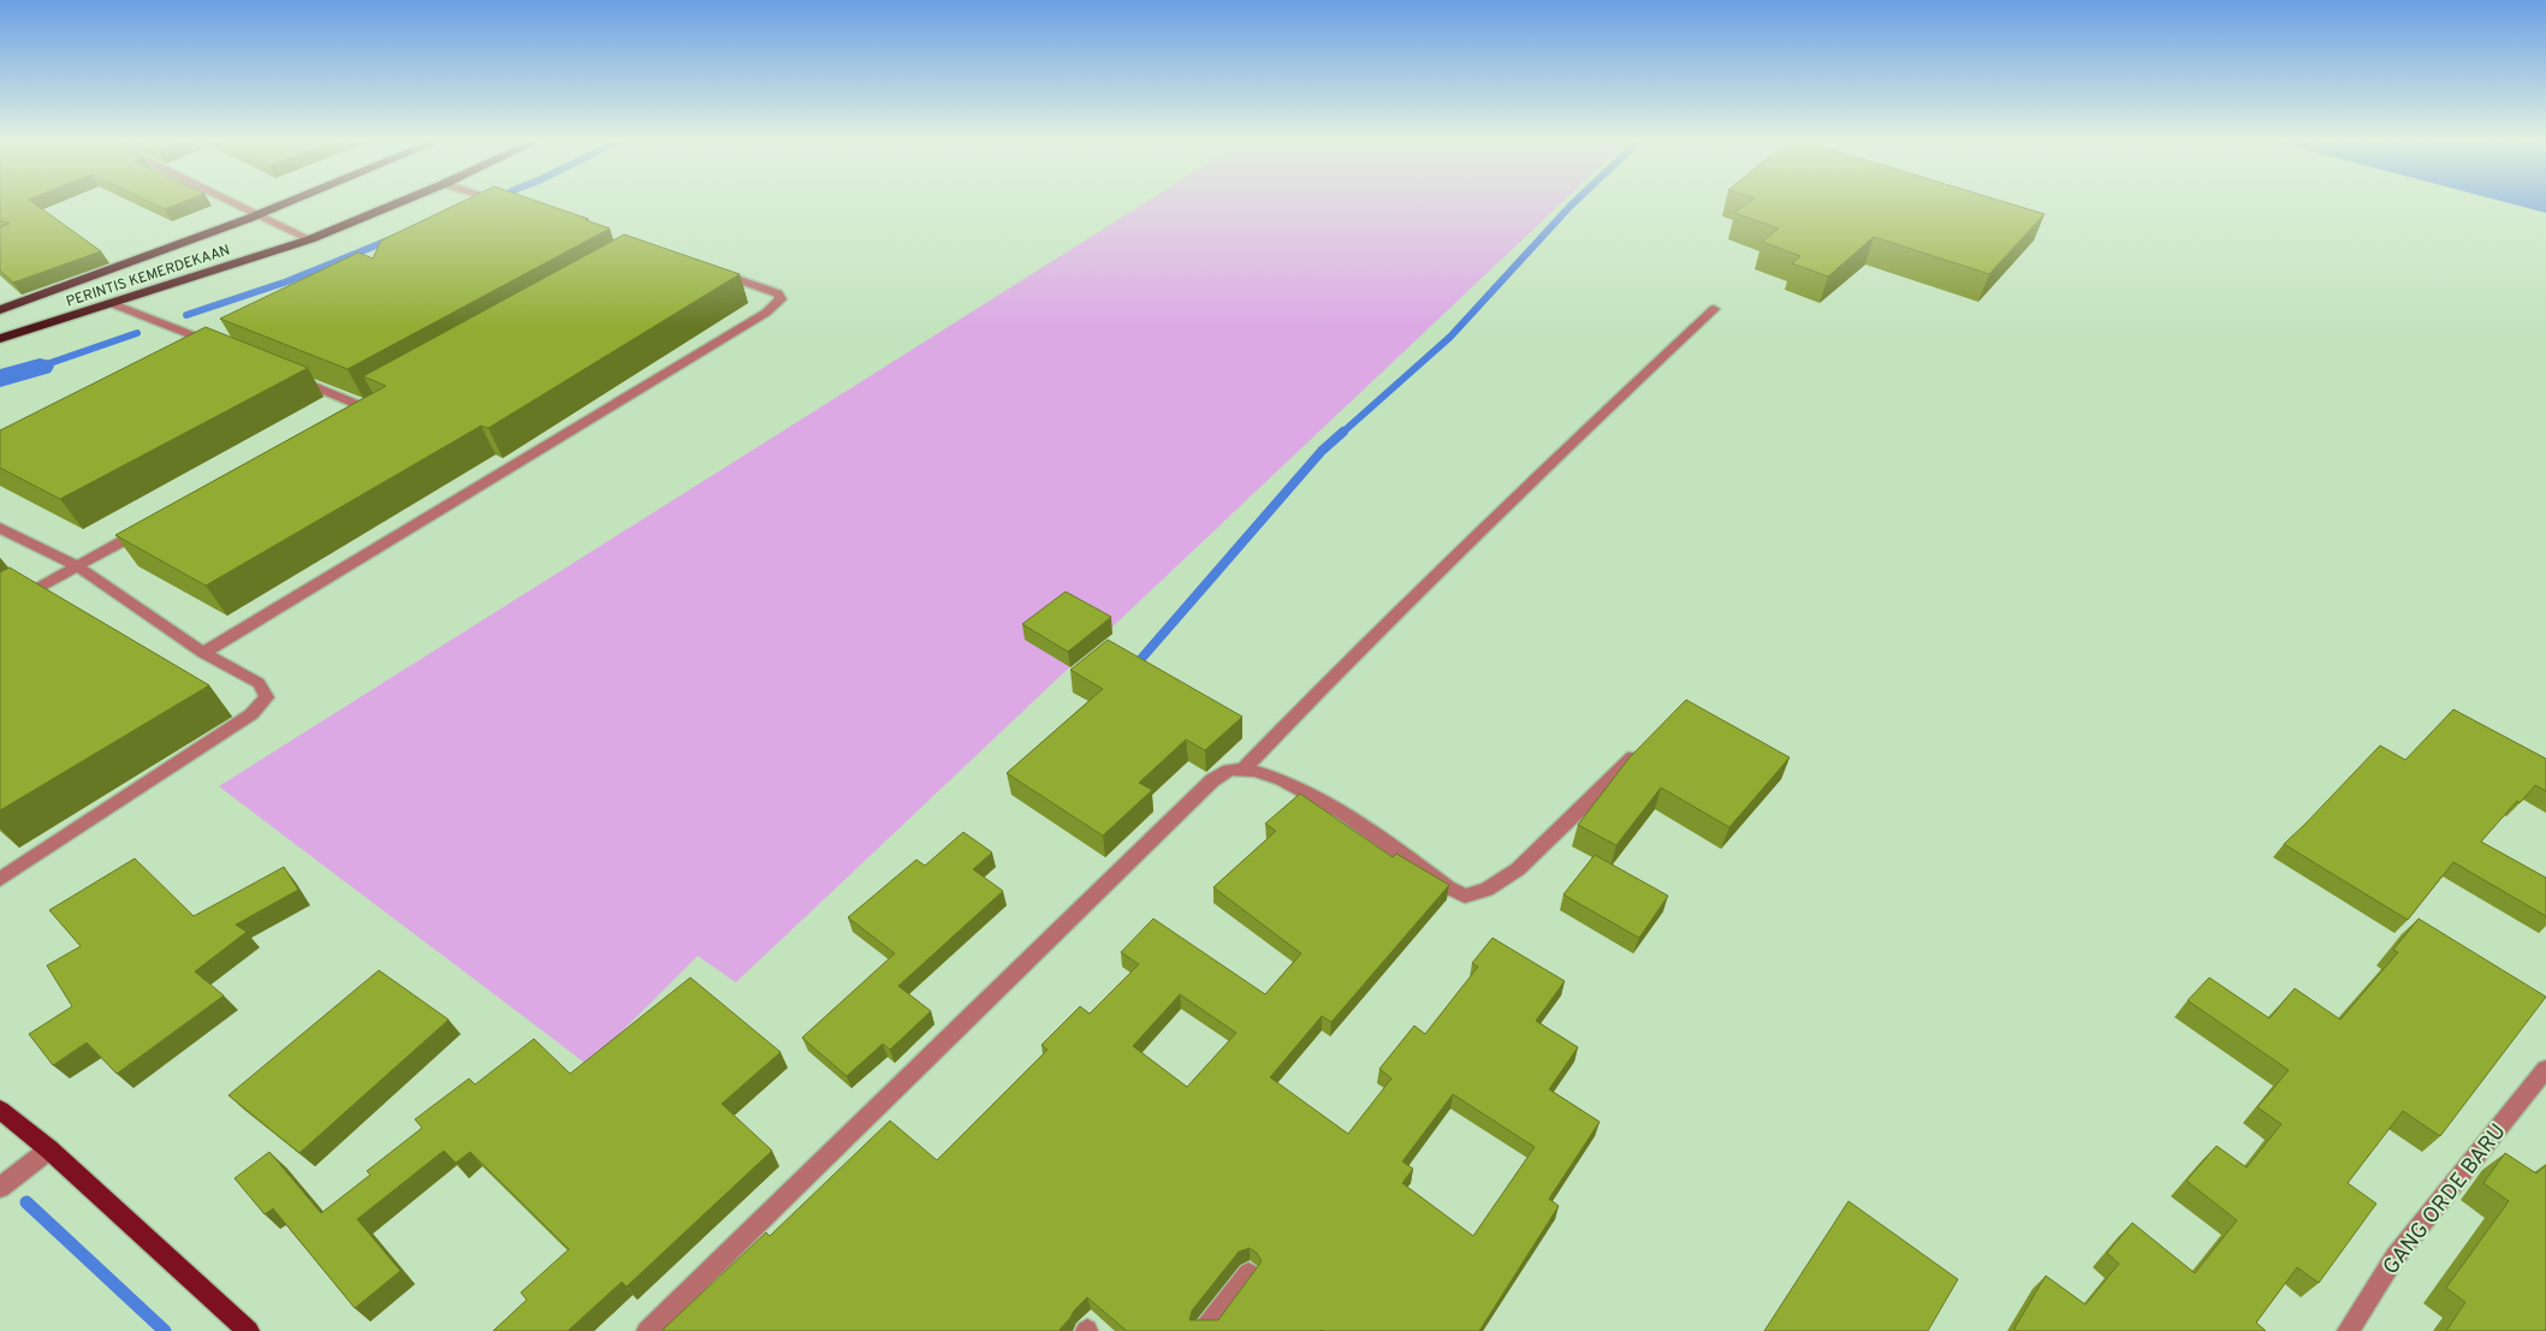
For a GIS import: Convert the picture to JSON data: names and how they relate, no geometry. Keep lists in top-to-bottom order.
{
  "streets": {
    "highway": ["PERINTIS KEMERDEKAAN"],
    "street": ["GANG ORDE BARU"]
  }
}
